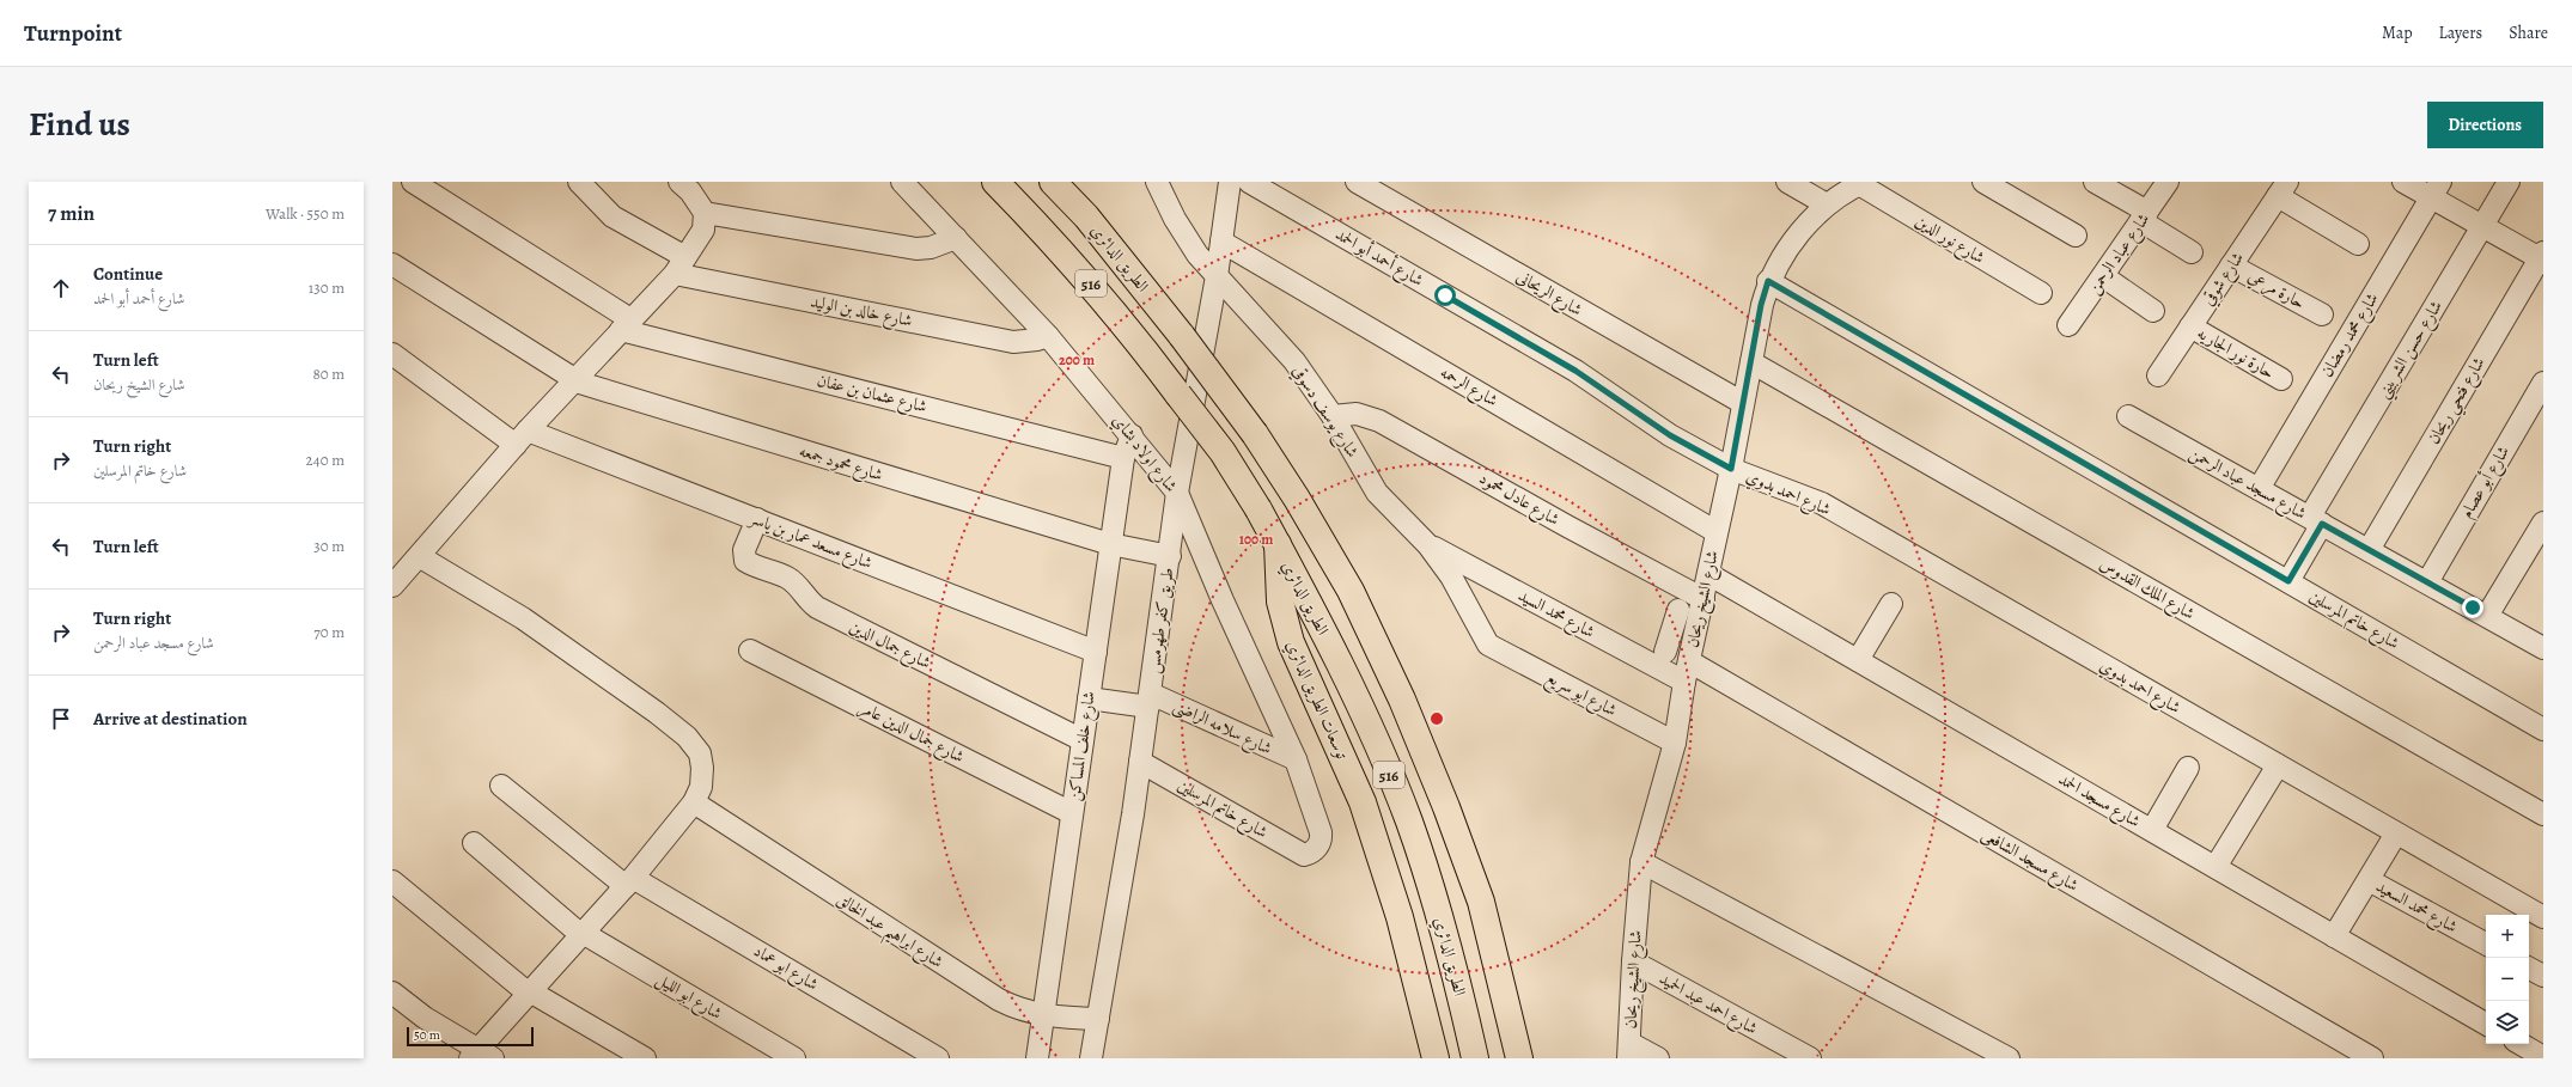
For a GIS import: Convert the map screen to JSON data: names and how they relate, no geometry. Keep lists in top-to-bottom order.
{
  "streets": {
    "main road": ["الطريق الدائري", "516", "توسعات الطريق الدائري"],
    "street": [
      "شارع نور الدين",
      "شارع عباد الرحمن",
      "شارع أحمد أبو الحمد",
      "شارع شوقي",
      "حارة مرعي",
      "شارع الريحانى",
      "شارع خالد بن الوليد",
      "شارع محمد رمضان",
      "شارع حسن الشربيني",
      "حارة نور الجاريه",
      "شارع الرحمه",
      "شارع عثمان بن عفان",
      "شارع فتحي ريحان",
      "شارع يوسف دسوقي",
      "شارع اولاد بشاي",
      "شارع محمود جمعه",
      "شارع أبو عصام",
      "شارع مسجد عباد الرحمن",
      "شارع احمد بدوي",
      "شارع عادل محمود",
      "شارع مسعد عمار بن ياسر",
      "شارع الملك القدوس",
      "شارع الشيخ ريحان",
      "شارع محمد السيد",
      "شارع خاتم المرسلين",
      "طريق كفر طهرمس",
      "شارع جمال الدين",
      "شارع ابو سريع",
      "شارع سلامه الراضى",
      "شارع جمال الدين عامر",
      "شارع خلف المساكن",
      "شارع مسجد الحمد",
      "شارع مسجد الشافعى",
      "شارع محمد السعيد",
      "شارع ابراهيم عبد الخالق",
      "شارع ابو عماد",
      "شارع ابو الليل",
      "شارع احمد عبد الحميد"
    ]
  },
  "crossings": [
    ["شارع نور الدين", "شارع الشيخ ريحان"],
    ["شارع أحمد أبو الحمد", "شارع احمد بدوي"],
    ["شارع أحمد أبو الحمد", "شارع الشيخ ريحان"],
    ["الطريق الدائري", "توسعات الطريق الدائري"],
    ["شارع شوقي", "حارة مرعي"],
    ["شارع شوقي", "حارة نور الجاريه"],
    ["شارع الريحانى", "شارع الشيخ ريحان"],
    ["شارع خالد بن الوليد", "شارع اولاد بشاي"],
    ["شارع محمد رمضان", "شارع مسجد عباد الرحمن"],
    ["شارع حسن الشربيني", "شارع مسجد عباد الرحمن"],
    ["شارع حسن الشربيني", "شارع خاتم المرسلين"],
    ["شارع الرحمه", "شارع الشيخ ريحان"],
    ["شارع الرحمه", "طريق كفر طهرمس"],
    ["شارع عثمان بن عفان", "شارع خلف المساكن"],
    ["شارع فتحي ريحان", "شارع مسجد عباد الرحمن"],
    ["شارع يوسف دسوقي", "شارع عادل محمود"],
    ["شارع يوسف دسوقي", "شارع محمد السيد"],
    ["شارع يوسف دسوقي", "طريق كفر طهرمس"],
    ["شارع يوسف دسوقي", "شارع ابو سريع"],
    ["شارع اولاد بشاي", "شارع خاتم المرسلين"],
    ["شارع اولاد بشاي", "طريق كفر طهرمس"],
    ["شارع اولاد بشاي", "شارع سلامه الراضى"],
    ["شارع اولاد بشاي", "شارع خلف المساكن"],
    ["شارع محمود جمعه", "طريق كفر طهرمس"],
    ["شارع محمود جمعه", "شارع خلف المساكن"],
    ["شارع أبو عصام", "شارع مسجد عباد الرحمن"],
    ["شارع احمد بدوي", "شارع الشيخ ريحان"],
    ["شارع عادل محمود", "شارع الشيخ ريحان"],
    ["شارع مسعد عمار بن ياسر", "شارع جمال الدين"],
    ["شارع مسعد عمار بن ياسر", "شارع خلف المساكن"],
    ["شارع الملك القدوس", "شارع الشيخ ريحان"],
    ["شارع الشيخ ريحان", "شارع محمد السيد"],
    ["شارع الشيخ ريحان", "شارع خاتم المرسلين"],
    ["شارع الشيخ ريحان", "شارع ابو سريع"],
    ["شارع الشيخ ريحان", "شارع مسجد الحمد"],
    ["شارع الشيخ ريحان", "شارع مسجد الشافعى"],
    ["شارع الشيخ ريحان", "شارع احمد عبد الحميد"],
    ["شارع محمد السيد", "شارع مسجد الشافعى"],
    ["شارع خاتم المرسلين", "طريق كفر طهرمس"],
    ["طريق كفر طهرمس", "شارع سلامه الراضى"],
    ["طريق كفر طهرمس", "شارع ابراهيم عبد الخالق"],
    ["شارع جمال الدين", "شارع خلف المساكن"],
    ["شارع سلامه الراضى", "شارع خلف المساكن"],
    ["شارع جمال الدين عامر", "شارع خلف المساكن"],
    ["شارع خلف المساكن", "شارع ابراهيم عبد الخالق"]
  ],
  "scale_bar": "50 m",
  "page": {
    "header": "Turnpoint",
    "nav": ["Map", "Layers", "Share"],
    "title": "Find us",
    "buttons": "Directions",
    "heading": ["7 min", "Walk · 550 m"],
    "list": [
      ["Continue", "شارع أحمد أبو الحمد", "130 m"],
      ["Turn left", "شارع الشيخ ريحان", "80 m"],
      ["Turn right", "شارع خاتم المرسلين", "240 m"],
      ["Turn left", "30 m"],
      ["Turn right", "شارع مسجد عباد الرحمن", "70 m"],
      "Arrive at destination"
    ],
    "map_buttons": ["+", "−"],
    "scale": "50 m"
  },
  "rings": ["200 m", "100 m"]
}
